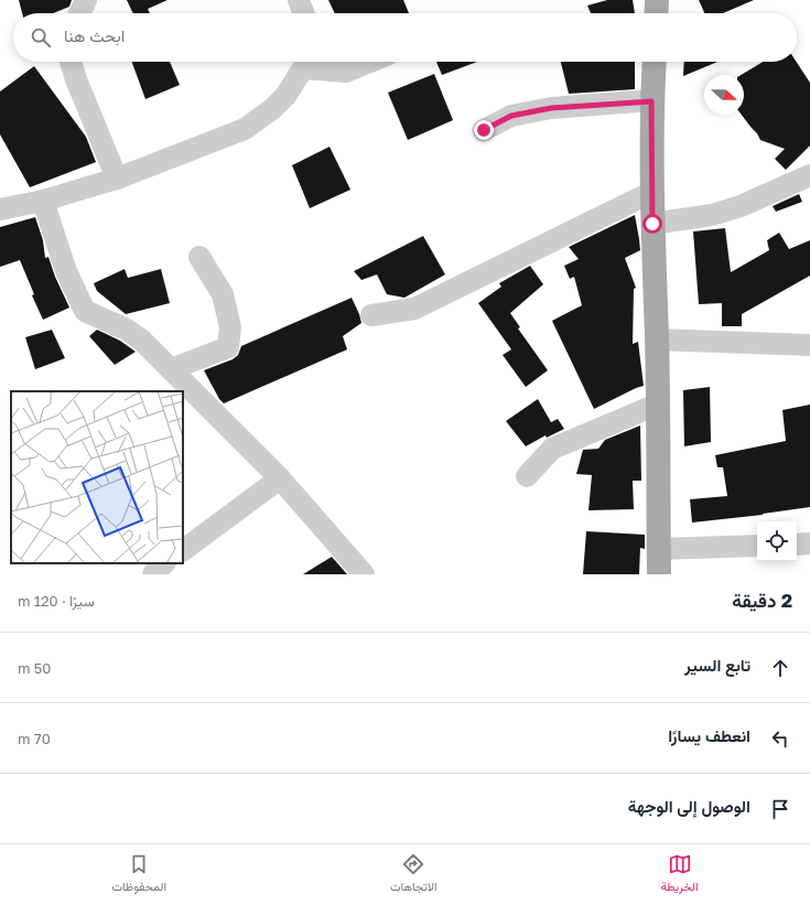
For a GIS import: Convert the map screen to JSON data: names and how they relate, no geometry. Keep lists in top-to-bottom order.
{
  "north": "right",
  "page": {
    "search": "ابحث هنا",
    "heading": ["2 دقيقة", "سيرًا · 120 m"],
    "list": [
      ["تابع السير", "50 m"],
      ["انعطف يسارًا", "70 m"],
      "الوصول إلى الوجهة"
    ],
    "nav": ["الخريطة", "الاتجاهات", "المحفوظات"]
  }
}
